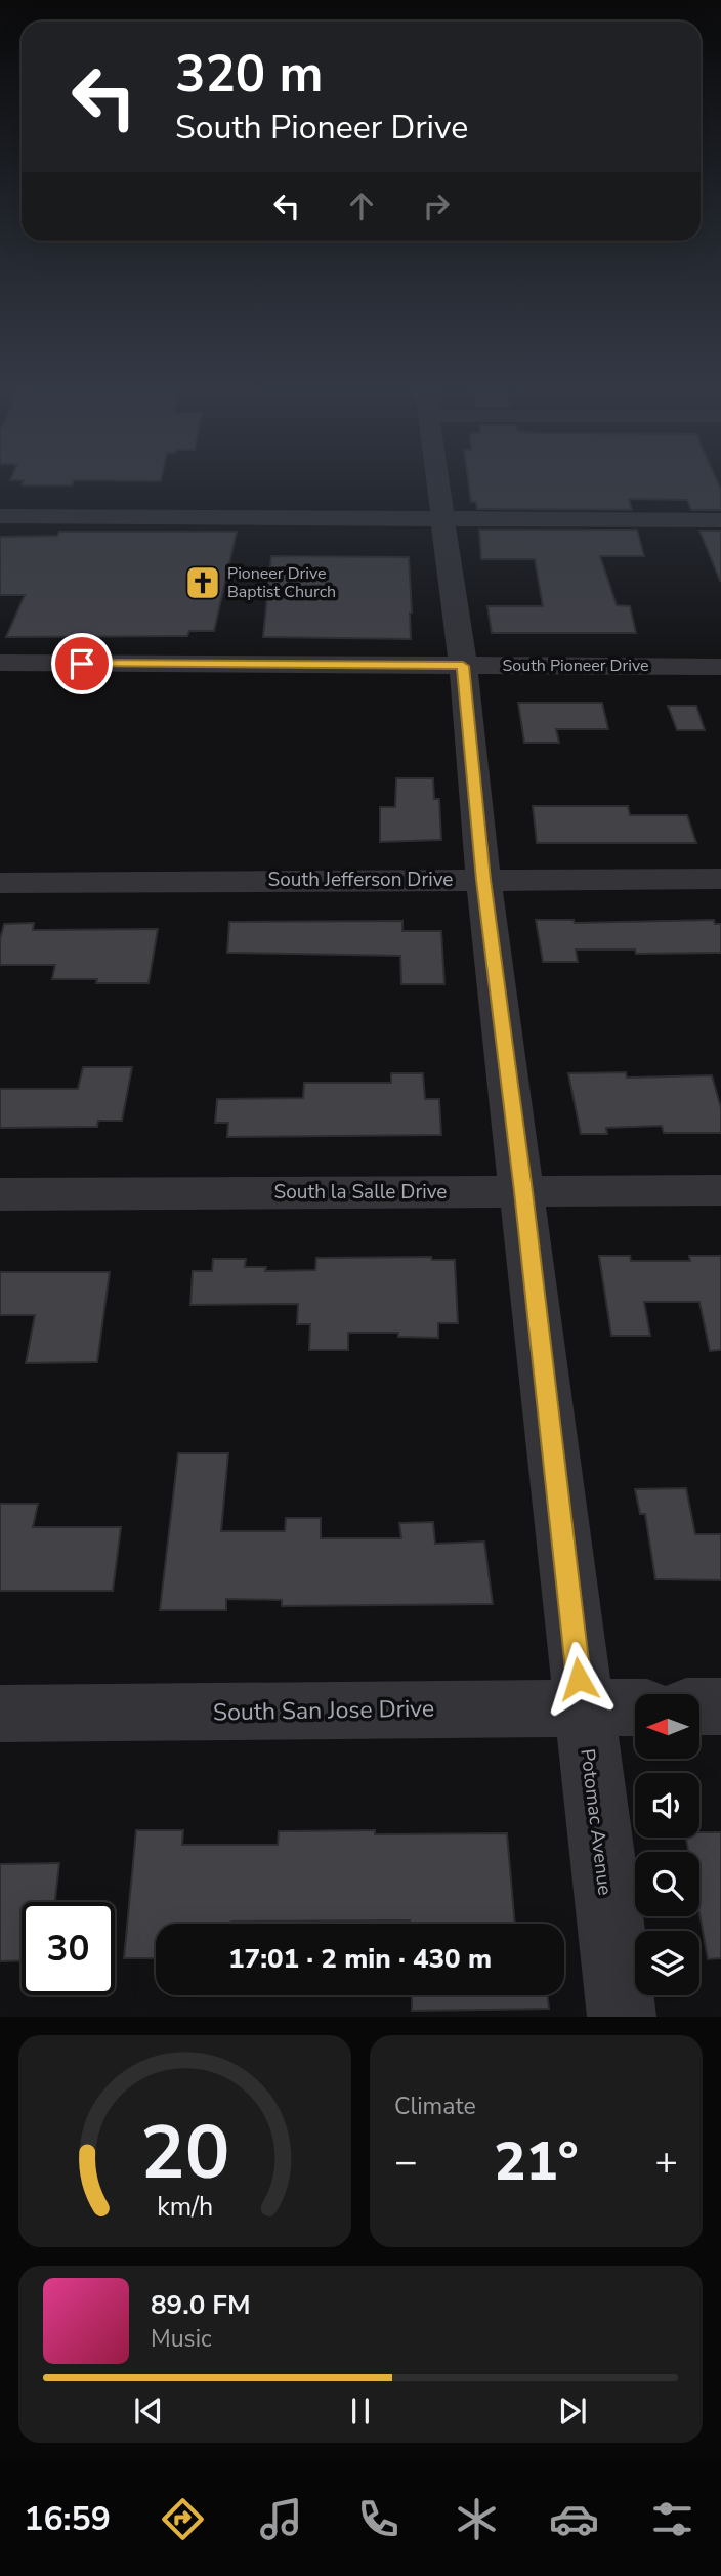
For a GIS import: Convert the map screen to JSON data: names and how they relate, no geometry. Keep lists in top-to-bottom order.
{
  "streets": {
    "street": [
      "South Pioneer Drive",
      "South Jefferson Drive",
      "South la Salle Drive",
      "South San Jose Drive",
      "Potomac Avenue"
    ]
  },
  "crossings": [
    ["South Pioneer Drive", "Potomac Avenue"],
    ["South Jefferson Drive", "Potomac Avenue"],
    ["South la Salle Drive", "Potomac Avenue"],
    ["South San Jose Drive", "Potomac Avenue"]
  ],
  "places": {
    "church": ["Pioneer Drive Baptist Church"]
  },
  "north": "left",
  "page": {
    "turn": ["320 m", "South Pioneer Drive"],
    "limit": "30",
    "trip": "17:01 · 2 min · 430 m",
    "tile": "Climate",
    "heat": ["−", "21°", "+"],
    "song": ["89.0 FM", "Music"],
    "tabs": "16:59",
    "gauge": ["20", "km/h"]
  }
}
